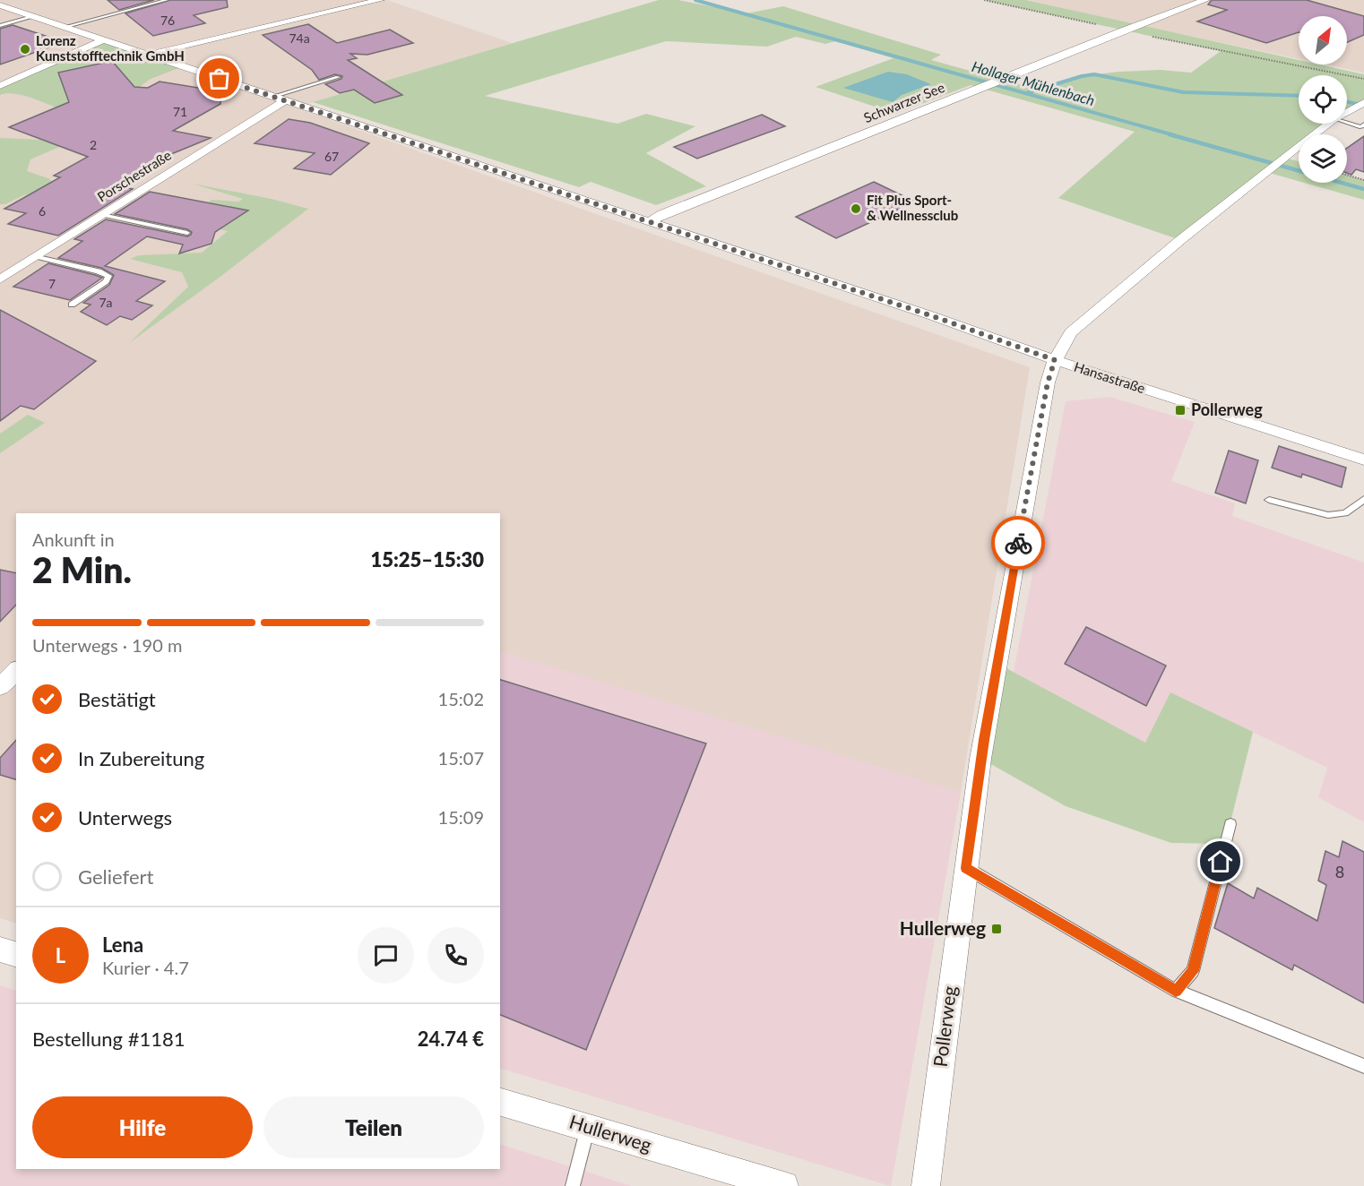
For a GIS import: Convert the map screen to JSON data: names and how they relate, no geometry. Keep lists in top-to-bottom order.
{
  "streets": {
    "street": [
      "Schwarzer See",
      "Porschestraße",
      "Hansastraße",
      "Pollerweg",
      "Hullerweg"
    ]
  },
  "crossings": [
    ["Schwarzer See", "Hansastraße"],
    ["Porschestraße", "Hansastraße"],
    ["Hansastraße", "Pollerweg"]
  ],
  "water": ["Hollager Mühlenbach"],
  "places": {
    "other": ["Lorenz Kunststofftechnik GmbH", "Fit Plus Sport- & Wellnessclub"],
    "transit": ["Pollerweg", "Hullerweg"]
  },
  "house_numbers": [
    "76",
    "74a",
    "71",
    "2",
    "67",
    "6",
    "7",
    "7a",
    "8"
  ],
  "north": "top right",
  "page": {
    "heading": ["2 Min.", "Ankunft in", "15:25–15:30"],
    "panel": [
      "Lena",
      "Kurier · 4.7",
      "Bestellung #1181",
      "24.74 €"
    ],
    "bar": "Unterwegs · 190 m",
    "list": [
      ["Bestätigt", "15:02"],
      ["In Zubereitung", "15:07"],
      ["Unterwegs", "15:09"],
      "Geliefert"
    ],
    "round": "L",
    "buttons": ["Hilfe", "Teilen"]
  }
}
